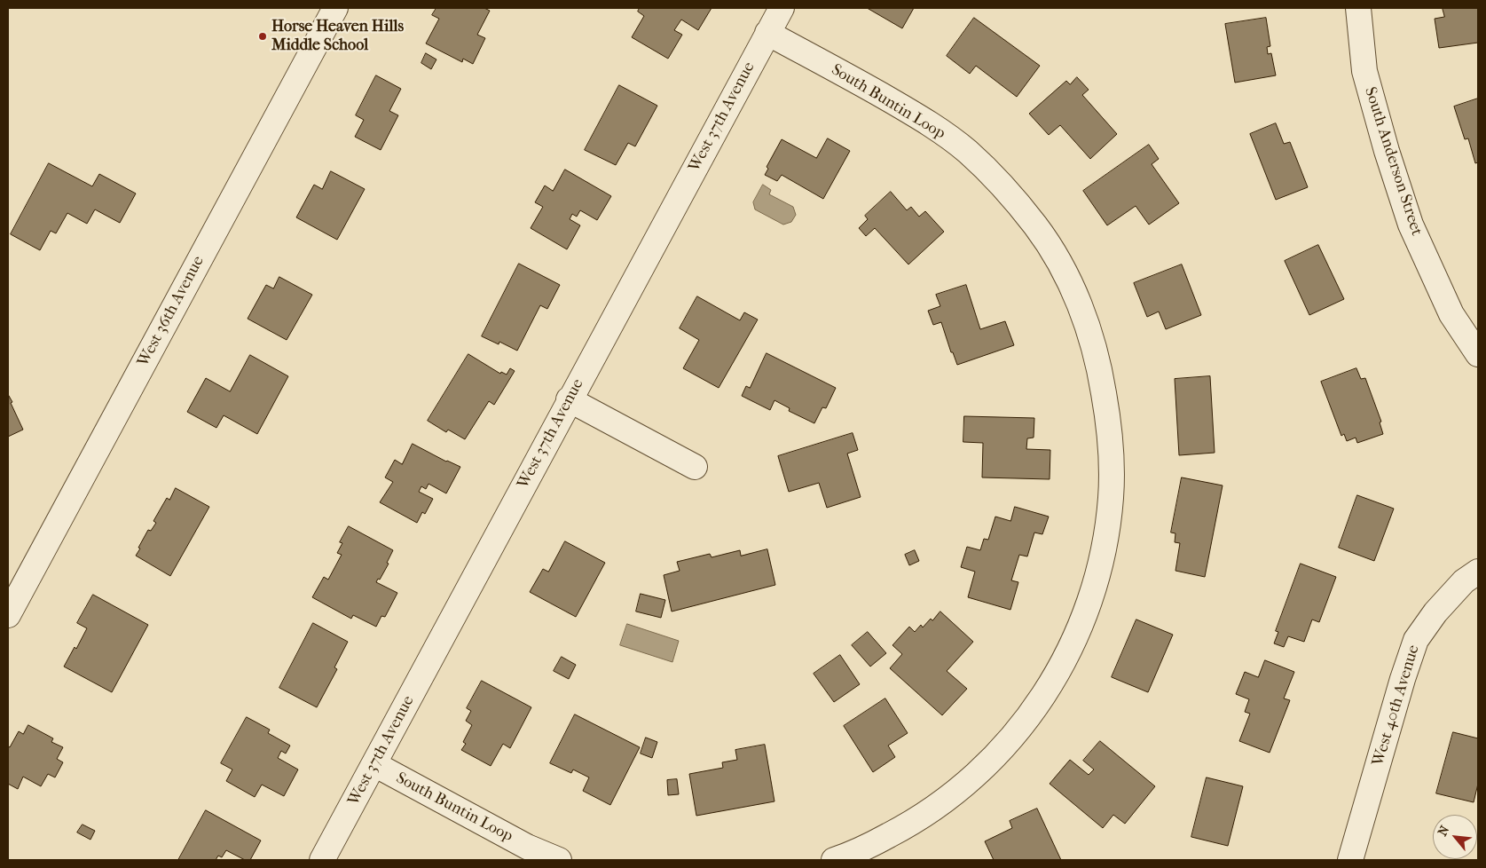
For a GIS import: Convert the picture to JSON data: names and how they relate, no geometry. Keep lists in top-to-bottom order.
{
  "streets": {
    "street": [
      "South Buntin Loop",
      "West 37th Avenue",
      "South Anderson Street",
      "West 36th Avenue",
      "West 40th Avenue"
    ]
  },
  "crossings": [
    ["South Buntin Loop", "West 37th Avenue"]
  ],
  "places": ["Horse Heaven Hills Middle School"],
  "north": "top left"
}
